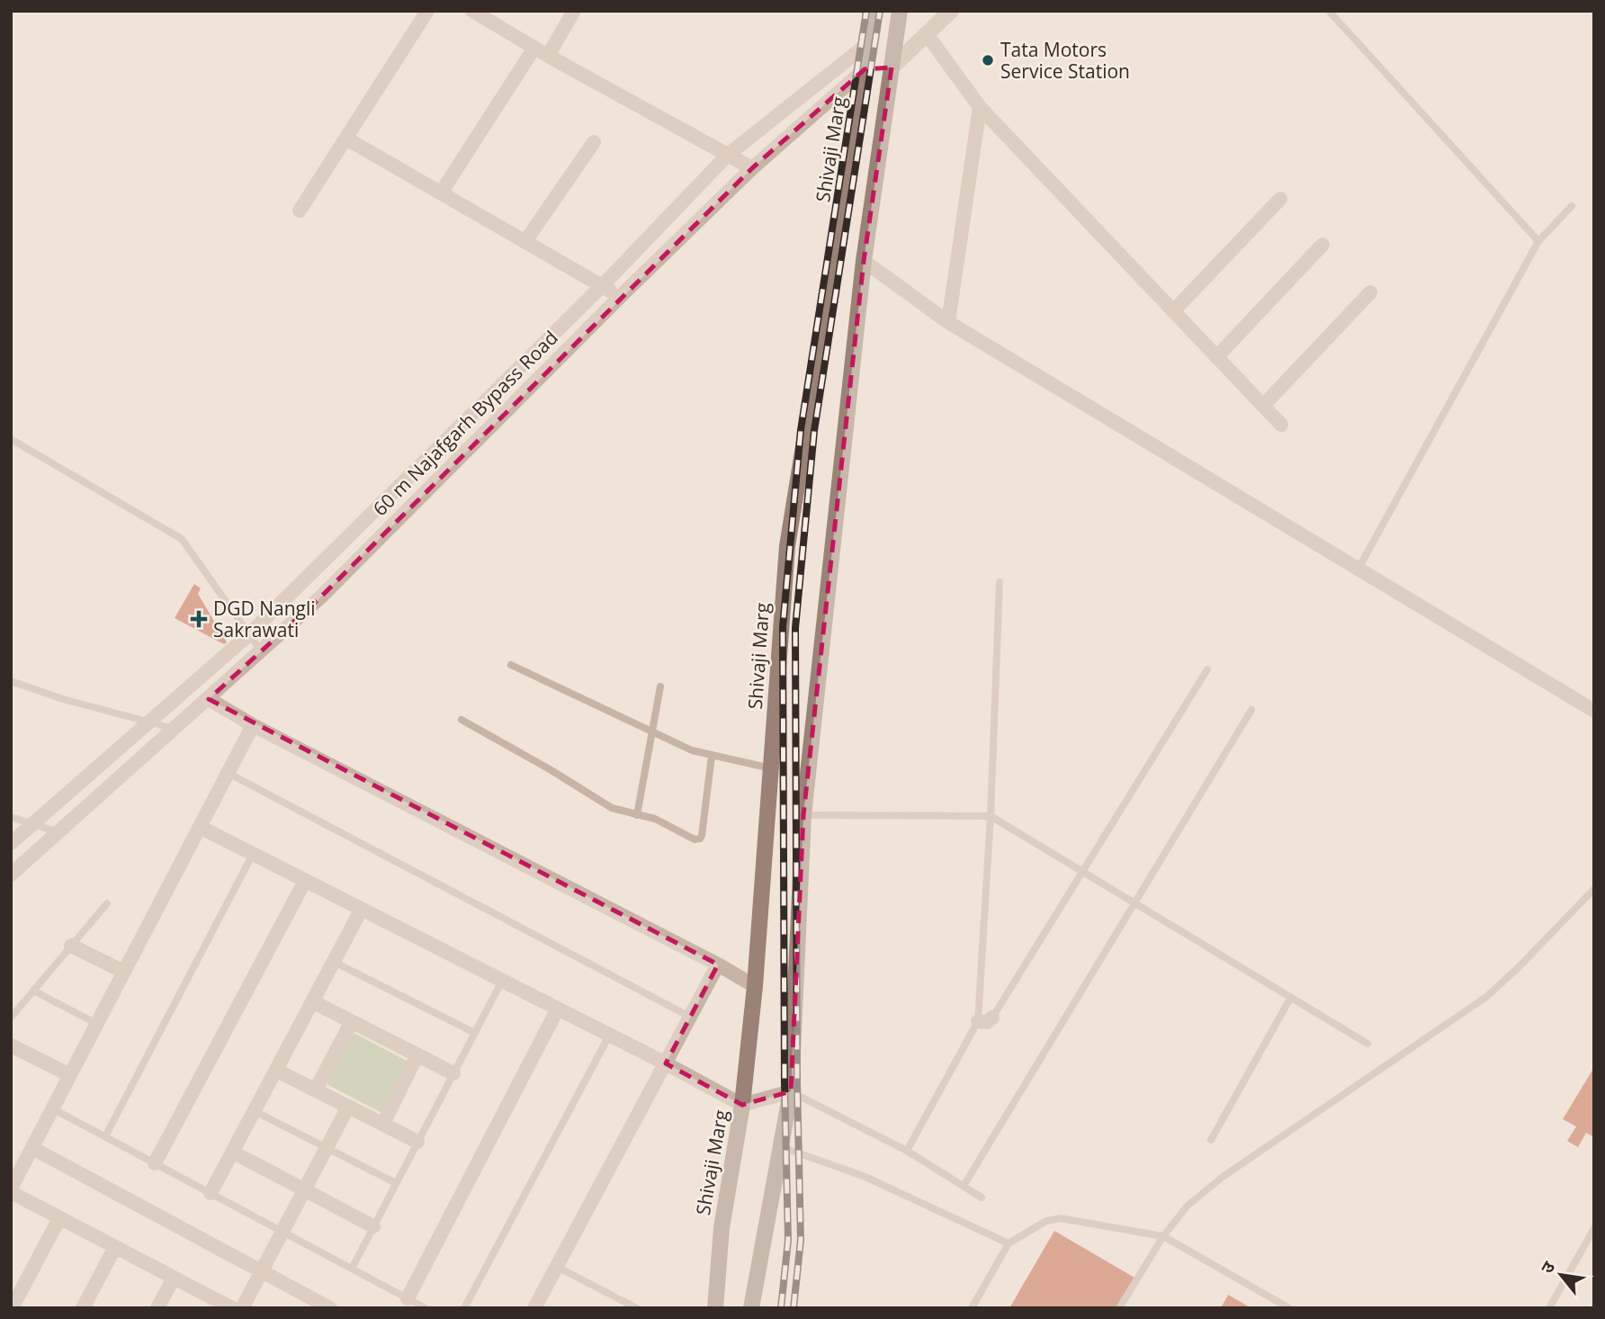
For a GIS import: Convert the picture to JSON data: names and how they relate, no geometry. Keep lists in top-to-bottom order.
{
  "streets": {
    "main road": ["Shivaji Marg", "60 m Najafgarh Bypass Road"]
  },
  "crossings": [
    ["Shivaji Marg", "60 m Najafgarh Bypass Road"]
  ],
  "places": {
    "other": ["Tata Motors Service Station"],
    "health": ["DGD Nangli Sakrawati"]
  },
  "north": "top left"
}
